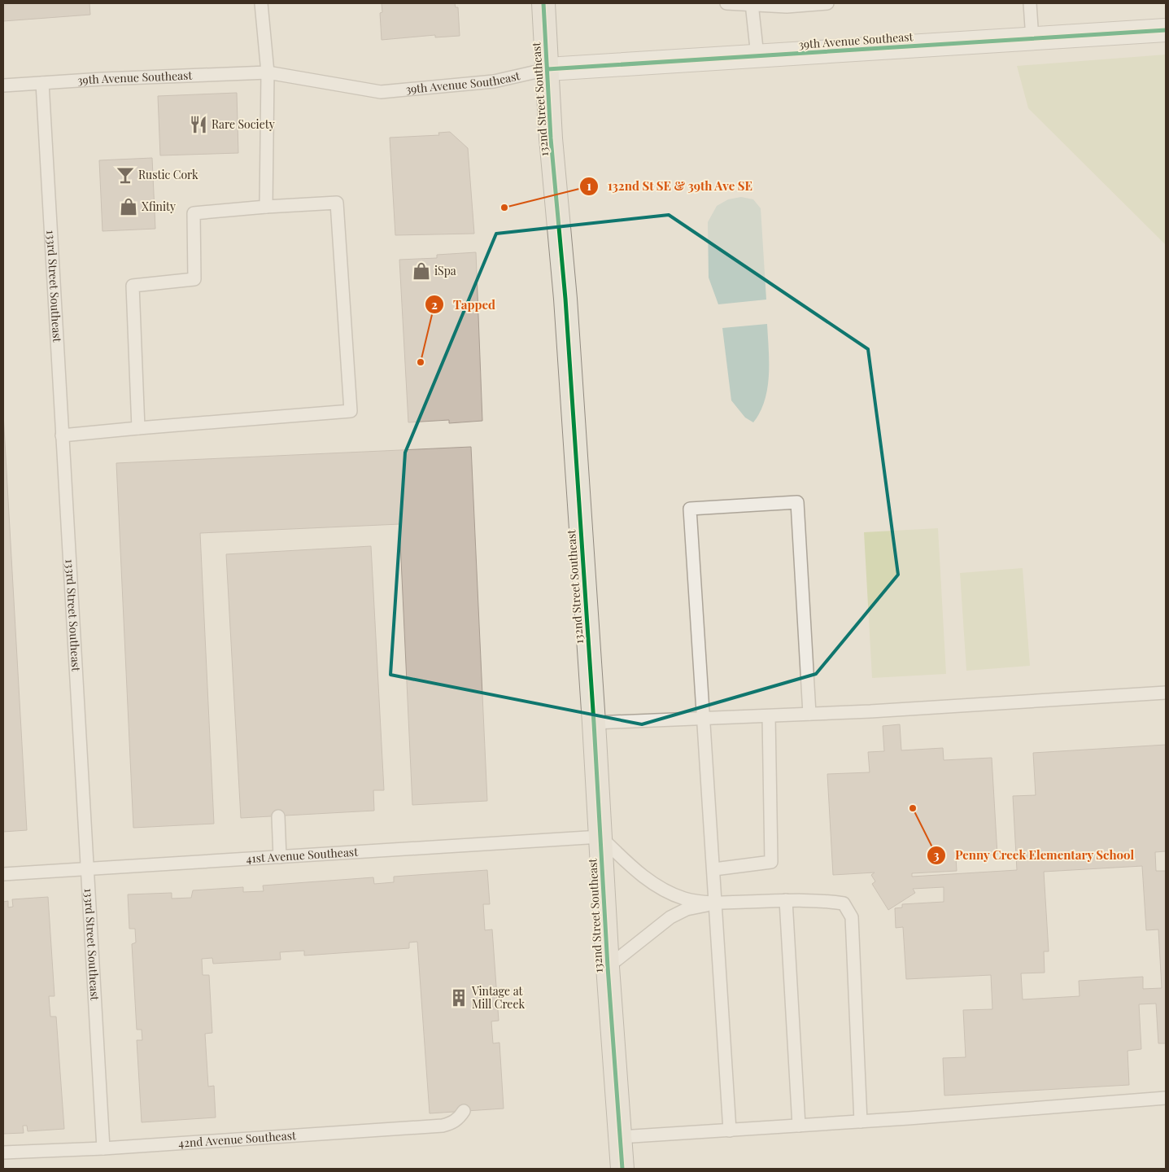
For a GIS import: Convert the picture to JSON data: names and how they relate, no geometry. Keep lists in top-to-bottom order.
{
  "streets": {
    "main road": ["132nd Street Southeast"],
    "street": ["39th Avenue Southeast"],
    "lane": ["133rd Street Southeast", "41st Avenue Southeast", "42nd Avenue Southeast"]
  },
  "crossings": [
    ["39th Avenue Southeast", "132nd Street Southeast"],
    ["39th Avenue Southeast", "133rd Street Southeast"],
    ["132nd Street Southeast", "41st Avenue Southeast"],
    ["133rd Street Southeast", "41st Avenue Southeast"],
    ["133rd Street Southeast", "42nd Avenue Southeast"]
  ],
  "places": {
    "restaurant": ["Rare Society"],
    "bar": ["Rustic Cork"],
    "shop": ["Xfinity", "iSpa"],
    "other": ["132nd St SE & 39th Ave SE", "Tapped", "Penny Creek Elementary School"],
    "building": ["Vintage at Mill Creek"]
  }
}
